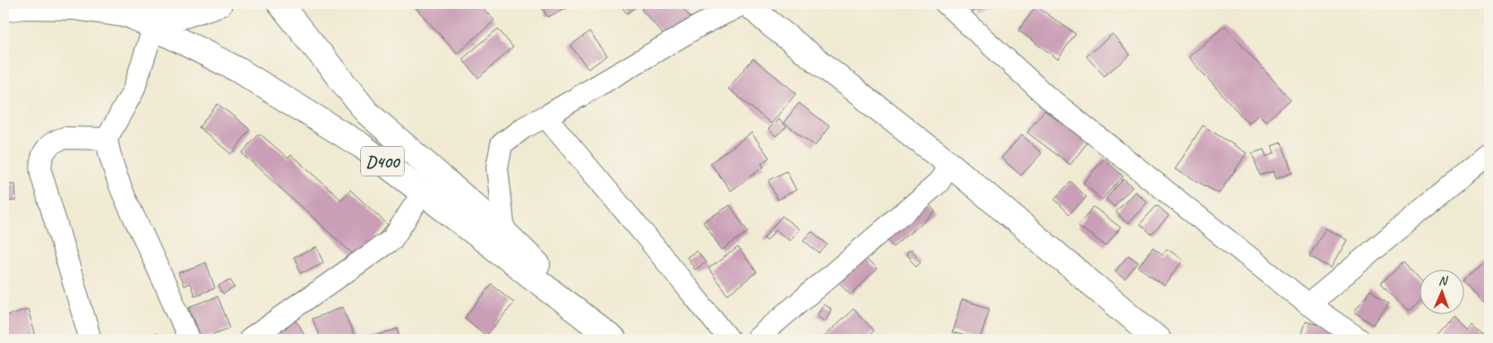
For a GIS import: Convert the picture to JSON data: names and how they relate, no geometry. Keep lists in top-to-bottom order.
{
  "streets": {
    "main road": ["D400"]
  },
  "north": "top"
}
